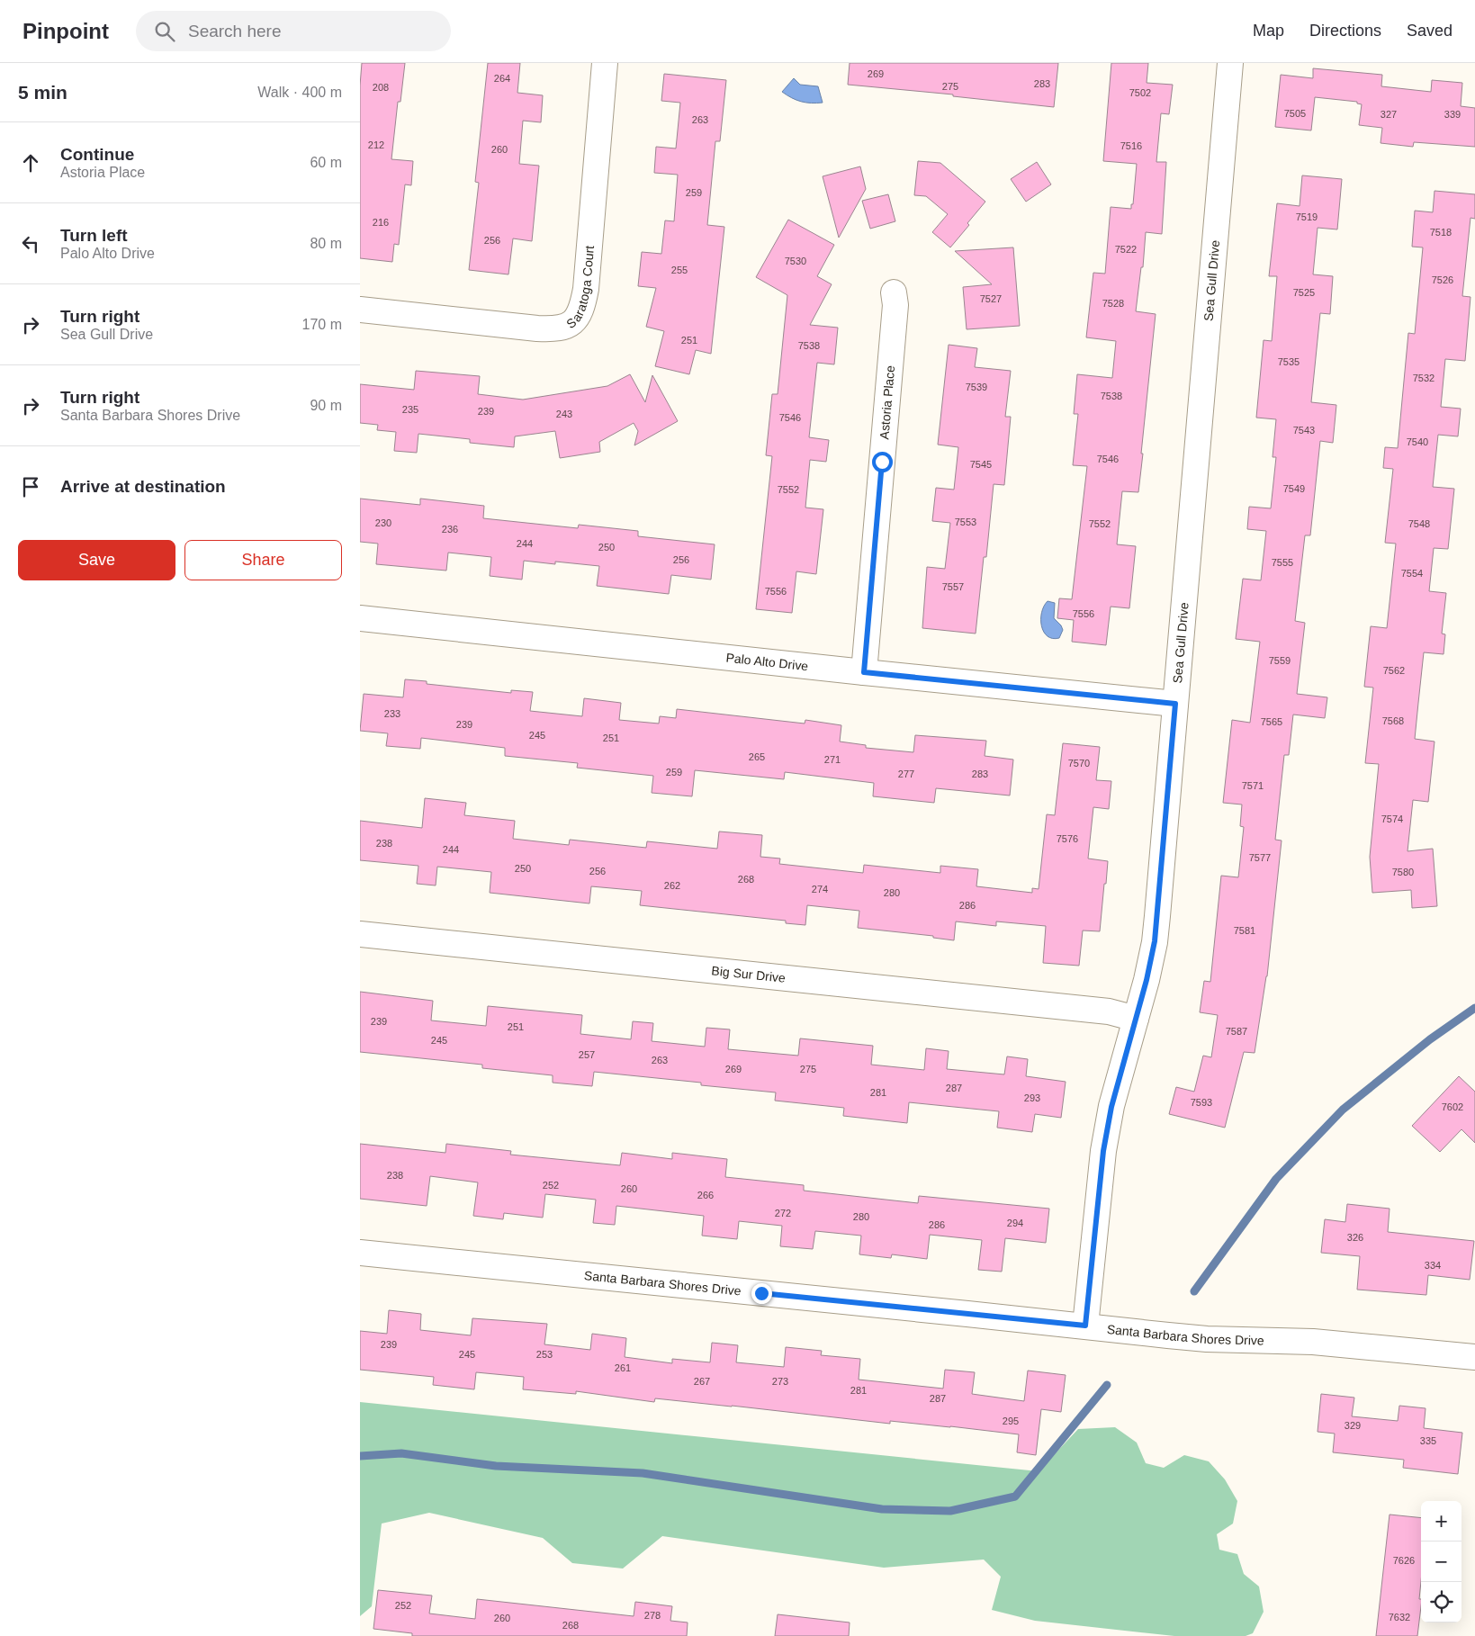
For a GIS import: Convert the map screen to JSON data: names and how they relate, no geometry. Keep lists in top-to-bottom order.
{
  "streets": {
    "street": [
      "Sea Gull Drive",
      "Saratoga Court",
      "Astoria Place",
      "Palo Alto Drive",
      "Big Sur Drive",
      "Santa Barbara Shores Drive"
    ]
  },
  "crossings": [
    ["Sea Gull Drive", "Palo Alto Drive"],
    ["Sea Gull Drive", "Big Sur Drive"],
    ["Sea Gull Drive", "Santa Barbara Shores Drive"],
    ["Astoria Place", "Palo Alto Drive"]
  ],
  "house_numbers": [
    "269",
    "264",
    "283",
    "275",
    "208",
    "7502",
    "7505",
    "327",
    "339",
    "263",
    "212",
    "7516",
    "260",
    "259",
    "7519",
    "216",
    "7518",
    "256",
    "7522",
    "7530",
    "255",
    "7526",
    "7525",
    "7527",
    "7528",
    "251",
    "7538",
    "7535",
    "7532",
    "7539",
    "7538",
    "235",
    "239",
    "243",
    "7546",
    "7543",
    "7540",
    "7546",
    "7545",
    "7549",
    "7552",
    "7553",
    "230",
    "7552",
    "7548",
    "236",
    "244",
    "250",
    "256",
    "7555",
    "7554",
    "7557",
    "7556",
    "7556",
    "7559",
    "7562",
    "233",
    "7568",
    "7565",
    "239",
    "245",
    "251",
    "265",
    "271",
    "7570",
    "259",
    "277",
    "283",
    "7571",
    "7574",
    "7576",
    "238",
    "244",
    "7577",
    "250",
    "256",
    "7580",
    "268",
    "262",
    "274",
    "280",
    "286",
    "7581",
    "239",
    "251",
    "7587",
    "245",
    "257",
    "263",
    "269",
    "275",
    "287",
    "281",
    "293",
    "7593",
    "7602",
    "238",
    "252",
    "260",
    "266",
    "272",
    "280",
    "294",
    "286",
    "326",
    "334",
    "239",
    "245",
    "253",
    "261",
    "267",
    "273",
    "281",
    "287",
    "295",
    "329",
    "335",
    "7626",
    "252",
    "278",
    "7632",
    "260",
    "268"
  ],
  "page": {
    "header": "Pinpoint",
    "search": "Search here",
    "nav": ["Map", "Directions", "Saved"],
    "heading": ["5 min", "Walk · 400 m"],
    "list": [
      ["Continue", "Astoria Place", "60 m"],
      ["Turn left", "Palo Alto Drive", "80 m"],
      ["Turn right", "Sea Gull Drive", "170 m"],
      ["Turn right", "Santa Barbara Shores Drive", "90 m"],
      "Arrive at destination"
    ],
    "buttons": ["Save", "Share"],
    "map_buttons": ["+", "−"]
  }
}
